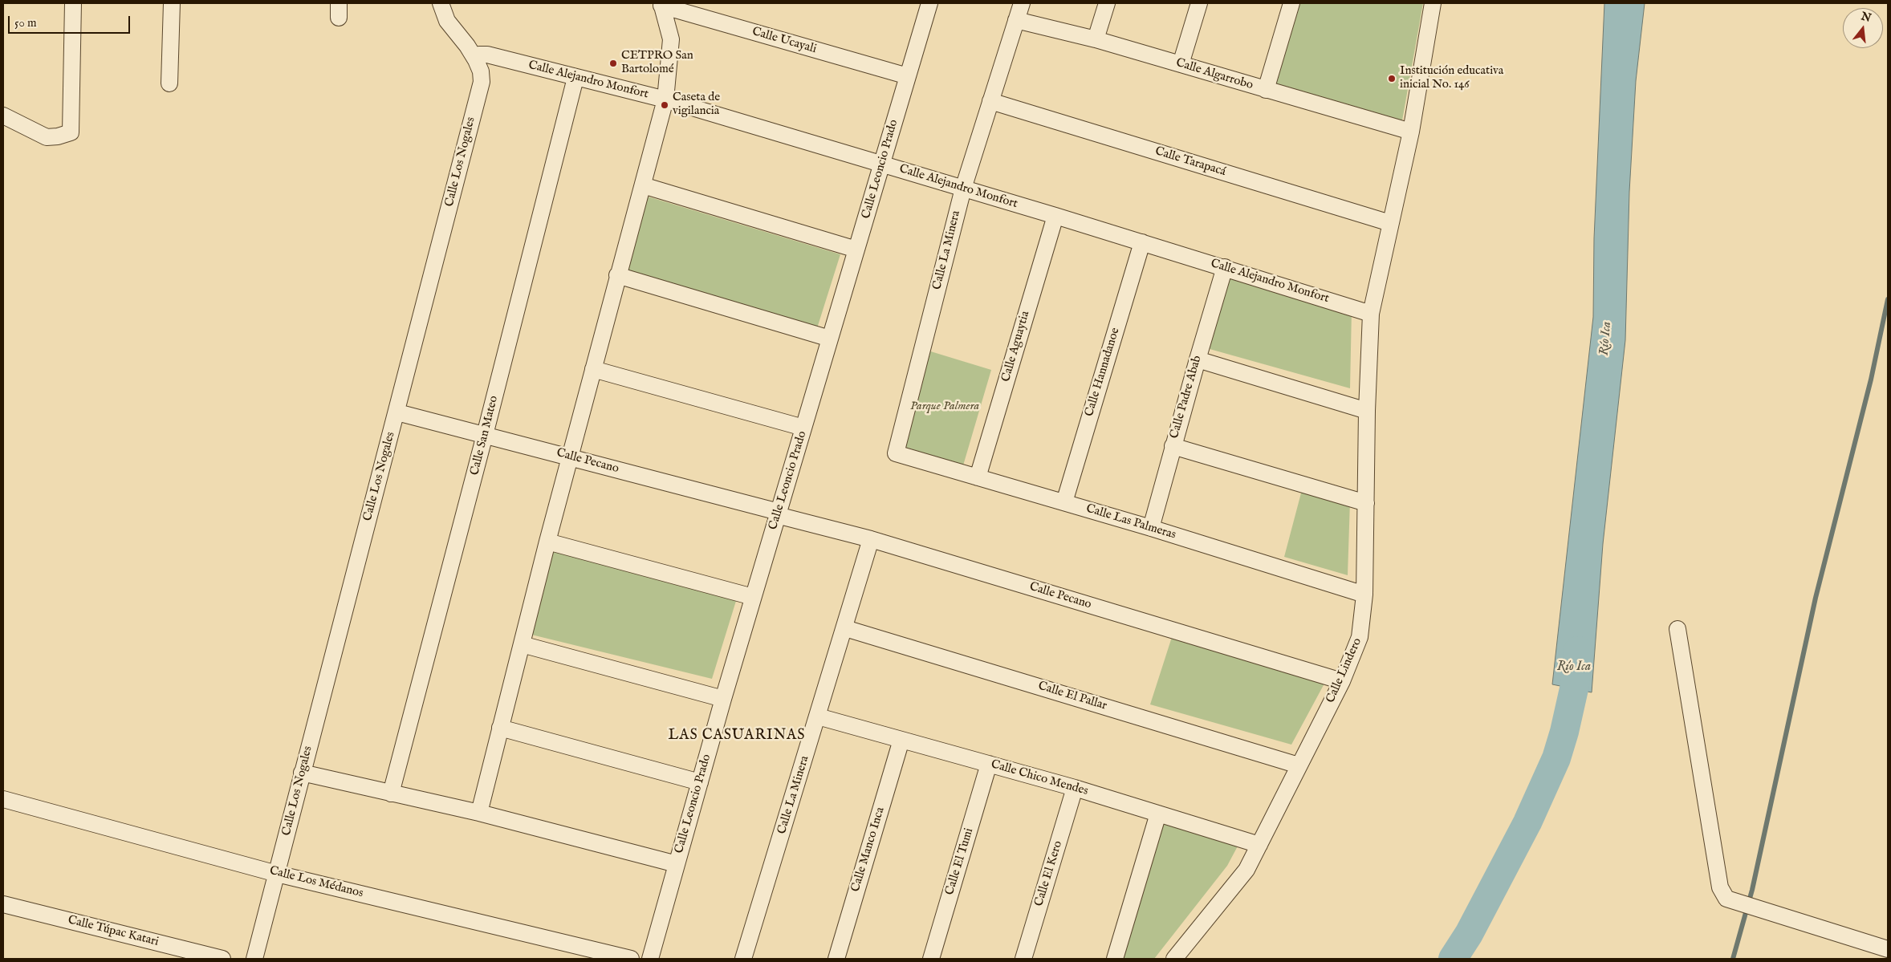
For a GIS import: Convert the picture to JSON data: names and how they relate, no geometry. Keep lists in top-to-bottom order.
{
  "streets": {
    "street": [
      "Calle Ucayali",
      "Calle Algarrobo",
      "Calle Alejandro Monfort",
      "Calle Los Nogales",
      "Calle Tarapacá",
      "Calle Leoncio Prado",
      "Calle La Minera",
      "Calle Aguaytia",
      "Calle Hannadanoe",
      "Calle Padre Abab",
      "Calle San Mateo",
      "Calle Pecano",
      "Calle Las Palmeras",
      "Calle Lindero",
      "Calle El Pallar",
      "Calle Chico Mendes",
      "Calle Manco Inca",
      "Calle El Tumi",
      "Calle El Kero",
      "Calle Los Médanos",
      "Calle Túpac Katari"
    ]
  },
  "crossings": [
    ["Calle Ucayali", "Calle Leoncio Prado"],
    ["Calle Algarrobo", "Calle La Minera"],
    ["Calle Algarrobo", "Calle Lindero"],
    ["Calle Alejandro Monfort", "Calle Los Nogales"],
    ["Calle Alejandro Monfort", "Calle Leoncio Prado"],
    ["Calle Alejandro Monfort", "Calle La Minera"],
    ["Calle Alejandro Monfort", "Calle Aguaytia"],
    ["Calle Alejandro Monfort", "Calle Hannadanoe"],
    ["Calle Alejandro Monfort", "Calle Padre Abab"],
    ["Calle Alejandro Monfort", "Calle San Mateo"],
    ["Calle Alejandro Monfort", "Calle Lindero"],
    ["Calle Los Nogales", "Calle Pecano"],
    ["Calle Los Nogales", "Calle Los Médanos"],
    ["Calle Tarapacá", "Calle La Minera"],
    ["Calle Tarapacá", "Calle Lindero"],
    ["Calle Leoncio Prado", "Calle Pecano"],
    ["Calle La Minera", "Calle Pecano"],
    ["Calle La Minera", "Calle Las Palmeras"],
    ["Calle La Minera", "Calle El Pallar"],
    ["Calle La Minera", "Calle Chico Mendes"],
    ["Calle Aguaytia", "Calle Las Palmeras"],
    ["Calle Hannadanoe", "Calle Las Palmeras"],
    ["Calle Padre Abab", "Calle Las Palmeras"],
    ["Calle San Mateo", "Calle Pecano"],
    ["Calle Pecano", "Calle Lindero"],
    ["Calle Las Palmeras", "Calle Lindero"],
    ["Calle Lindero", "Calle El Pallar"],
    ["Calle Lindero", "Calle Chico Mendes"],
    ["Calle Chico Mendes", "Calle Manco Inca"],
    ["Calle Chico Mendes", "Calle El Tumi"],
    ["Calle Chico Mendes", "Calle El Kero"]
  ],
  "districts": ["LAS CASUARINAS"],
  "water": ["Río Ica"],
  "parks": ["Parque Palmera"],
  "places": ["CETPRO San Bartolomé", "Institución educativa inicial No. 146", "Caseta de vigilancia"],
  "scale_bar": "50 m",
  "north": "top"
}
